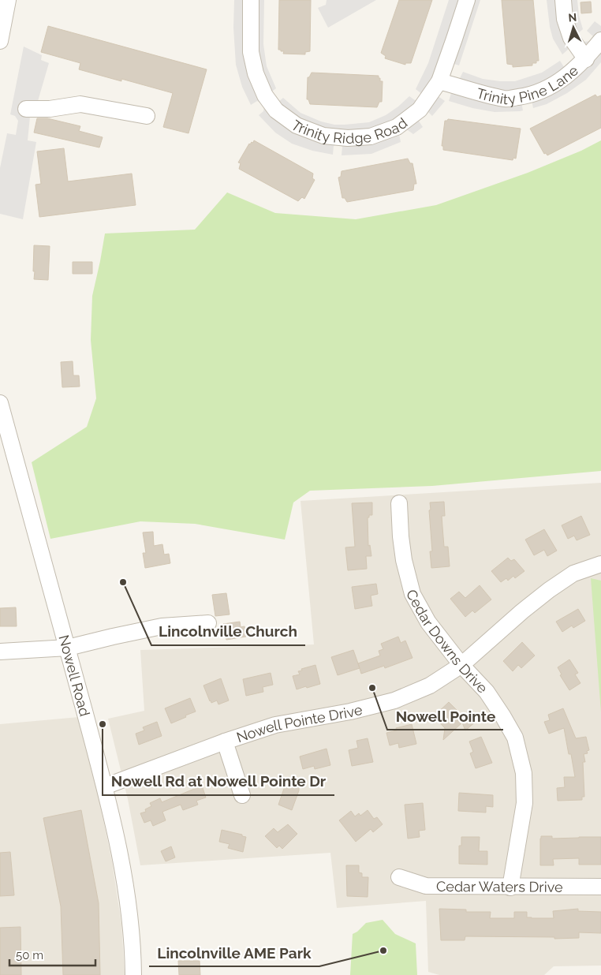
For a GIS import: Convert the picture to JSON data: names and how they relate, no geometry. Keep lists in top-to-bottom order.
{
  "streets": {
    "street": [
      "Trinity Pine Lane",
      "Trinity Ridge Road",
      "Cedar Downs Drive",
      "Nowell Road",
      "Nowell Pointe Drive",
      "Cedar Waters Drive"
    ]
  },
  "crossings": [
    ["Trinity Pine Lane", "Trinity Ridge Road"],
    ["Cedar Downs Drive", "Nowell Pointe Drive"],
    ["Cedar Downs Drive", "Cedar Waters Drive"],
    ["Nowell Road", "Nowell Pointe Drive"]
  ],
  "places": [
    "Lincolnville Church",
    "Nowell Pointe",
    "Nowell Rd at Nowell Pointe Dr",
    "Lincolnville AME Park"
  ],
  "scale_bar": "50 m",
  "north": "top"
}
